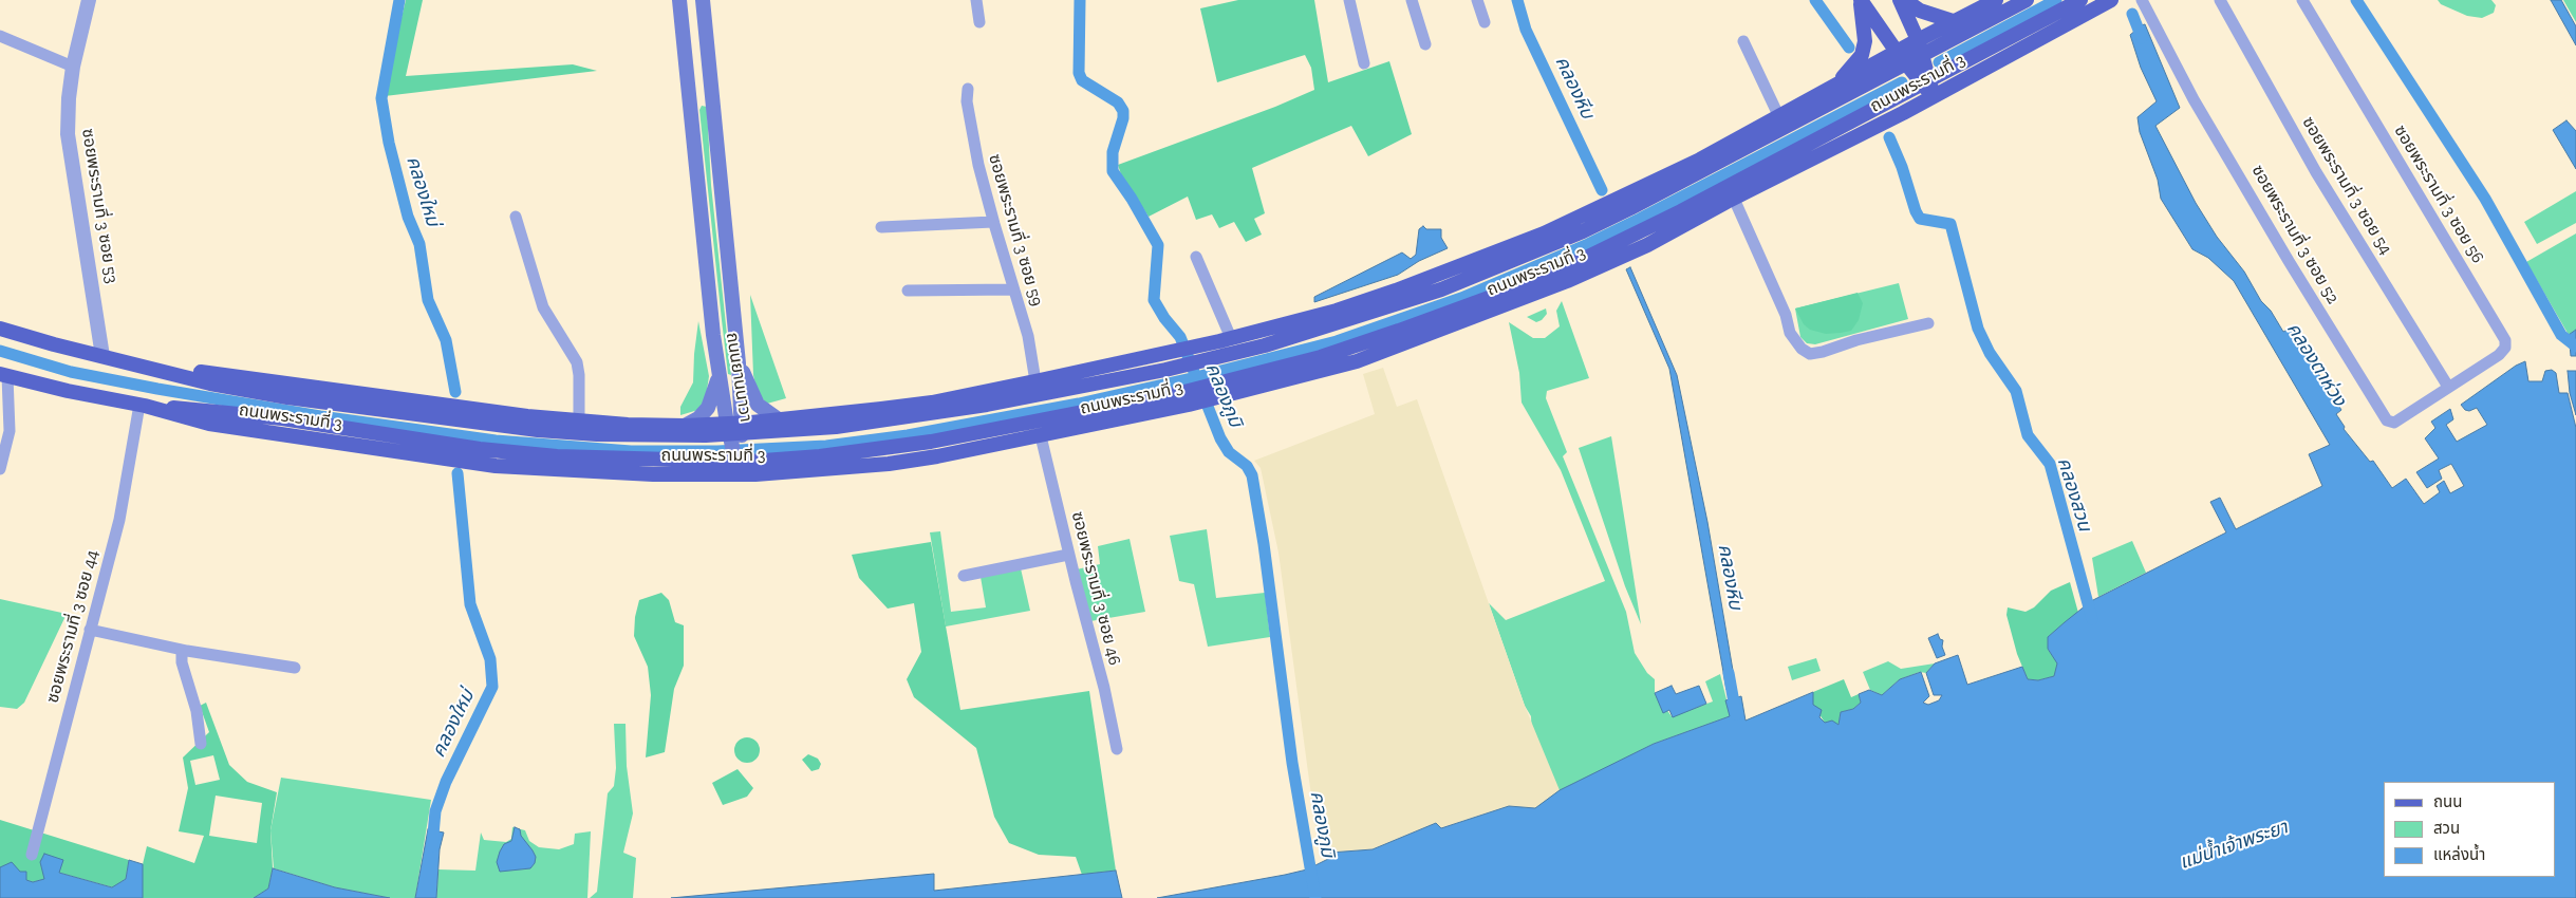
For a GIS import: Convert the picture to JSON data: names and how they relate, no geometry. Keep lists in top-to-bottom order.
{
  "streets": {
    "main road": ["ถนนพระรามที่ 3", "ถนนยานนาวา"],
    "street": [
      "ซอยพระรามที่ 3 ซอย 54",
      "ซอยพระรามที่ 3 ซอย 56",
      "ซอยพระรามที่ 3 ซอย 53",
      "ซอยพระรามที่ 3 ซอย 59",
      "ซอยพระรามที่ 3 ซอย 52",
      "ซอยพระรามที่ 3 ซอย 46",
      "ซอยพระรามที่ 3 ซอย 44"
    ]
  },
  "crossings": [
    ["ถนนพระรามที่ 3", "ซอยพระรามที่ 3 ซอย 53"],
    ["ถนนพระรามที่ 3", "ซอยพระรามที่ 3 ซอย 59"],
    ["ถนนพระรามที่ 3", "ถนนยานนาวา"],
    ["ถนนพระรามที่ 3", "ซอยพระรามที่ 3 ซอย 46"],
    ["ถนนพระรามที่ 3", "ซอยพระรามที่ 3 ซอย 44"],
    ["ซอยพระรามที่ 3 ซอย 54", "ซอยพระรามที่ 3 ซอย 56"],
    ["ซอยพระรามที่ 3 ซอย 54", "ซอยพระรามที่ 3 ซอย 52"],
    ["ซอยพระรามที่ 3 ซอย 56", "ซอยพระรามที่ 3 ซอย 52"]
  ],
  "water": [
    "คลองหีบ",
    "คลองใหม่",
    "คลองตาห่วง",
    "คลองภูมิ",
    "คลองสวน",
    "แม่น้ำเจ้าพระยา"
  ],
  "legend": ["ถนน", "สวน", "แหล่งน้ำ"]
}
